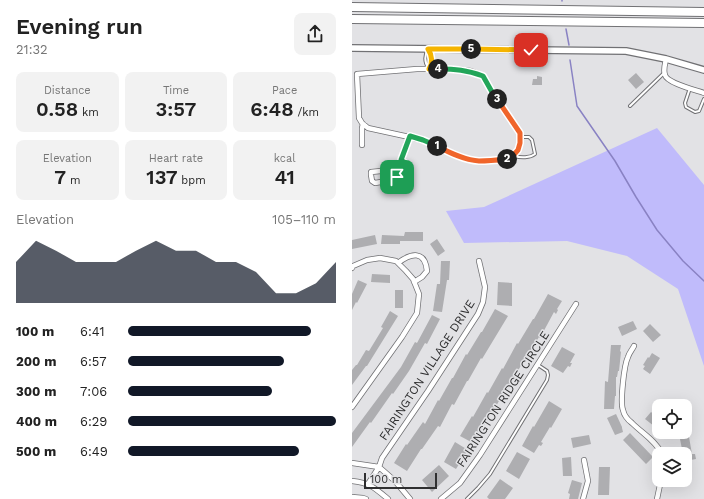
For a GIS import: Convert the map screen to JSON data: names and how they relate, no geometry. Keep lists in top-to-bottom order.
{
  "streets": {
    "street": ["FAIRINGTON VILLAGE DRIVE", "FAIRINGTON RIDGE CIRCLE"]
  },
  "scale_bar": "100 m",
  "page": {
    "heading": ["Evening run", "21:32"],
    "pins": [
      "5",
      "4",
      "3",
      "1",
      "2"
    ],
    "stats": [
      ["Distance", "0.58 km"],
      ["Time", "3:57"],
      ["Pace", "6:48 /km"],
      ["Elevation", "7 m"],
      ["Heart rate", "137 bpm"],
      ["kcal", "41"]
    ],
    "chart": ["Elevation", "105–110 m"],
    "list": [
      {
        "name": "100 m",
        "note": "6:41"
      },
      {
        "name": "200 m",
        "note": "6:57"
      },
      {
        "name": "300 m",
        "note": "7:06"
      },
      {
        "name": "400 m",
        "note": "6:29"
      },
      {
        "name": "500 m",
        "note": "6:49"
      }
    ],
    "scale": "100 m"
  }
}
